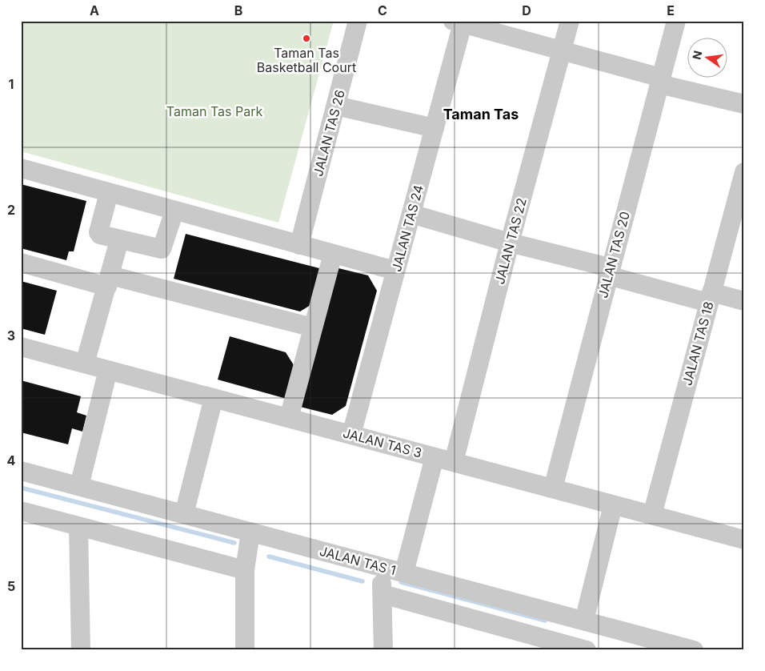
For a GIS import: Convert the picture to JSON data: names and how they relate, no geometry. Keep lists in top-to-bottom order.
{
  "streets": {
    "street": [
      "JALAN TAS 26",
      "JALAN TAS 24",
      "JALAN TAS 22",
      "JALAN TAS 20",
      "JALAN TAS 18",
      "JALAN TAS 3",
      "JALAN TAS 1"
    ]
  },
  "crossings": [
    ["JALAN TAS 24", "JALAN TAS 3"],
    ["JALAN TAS 22", "JALAN TAS 3"],
    ["JALAN TAS 20", "JALAN TAS 3"],
    ["JALAN TAS 18", "JALAN TAS 3"]
  ],
  "districts": ["Taman Tas"],
  "parks": ["Taman Tas Park"],
  "places": ["Taman Tas Basketball Court"],
  "north": "left",
  "grid": {
    "columns": [
      "A",
      "B",
      "C",
      "D",
      "E"
    ],
    "rows": [
      "1",
      "2",
      "3",
      "4",
      "5"
    ]
  }
}
